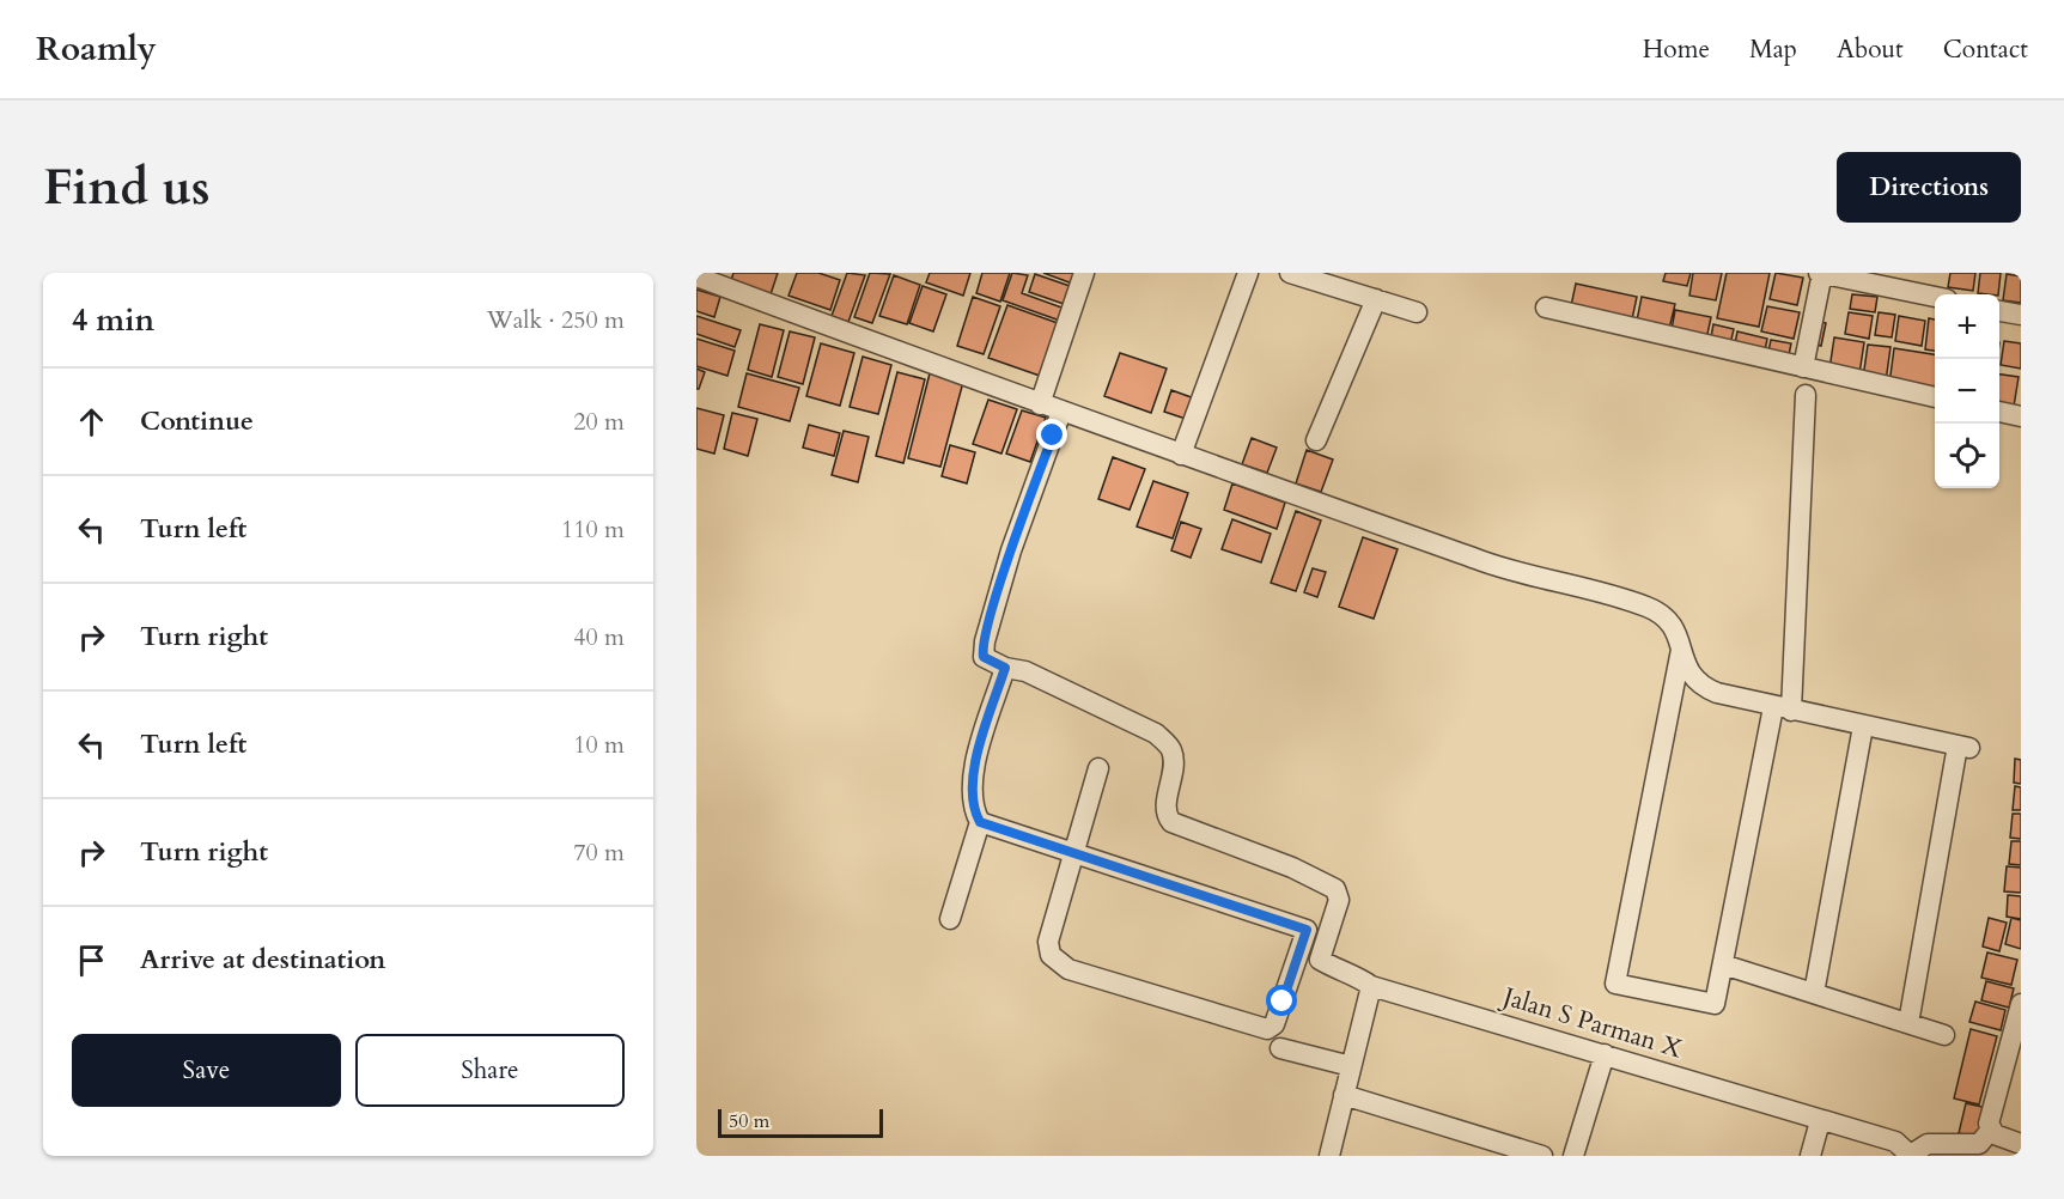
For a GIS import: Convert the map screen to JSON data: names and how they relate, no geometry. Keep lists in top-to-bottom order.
{
  "streets": {
    "street": ["Jalan S Parman X"]
  },
  "scale_bar": "50 m",
  "page": {
    "header": "Roamly",
    "nav": [
      "Home",
      "Map",
      "About",
      "Contact"
    ],
    "buttons": [
      "Directions",
      ["Save", "Share"]
    ],
    "title": "Find us",
    "heading": ["4 min", "Walk · 250 m"],
    "map_buttons": ["+", "−"],
    "list": [
      ["Continue", "20 m"],
      ["Turn left", "110 m"],
      ["Turn right", "40 m"],
      ["Turn left", "10 m"],
      ["Turn right", "70 m"],
      "Arrive at destination"
    ],
    "scale": "50 m"
  }
}
